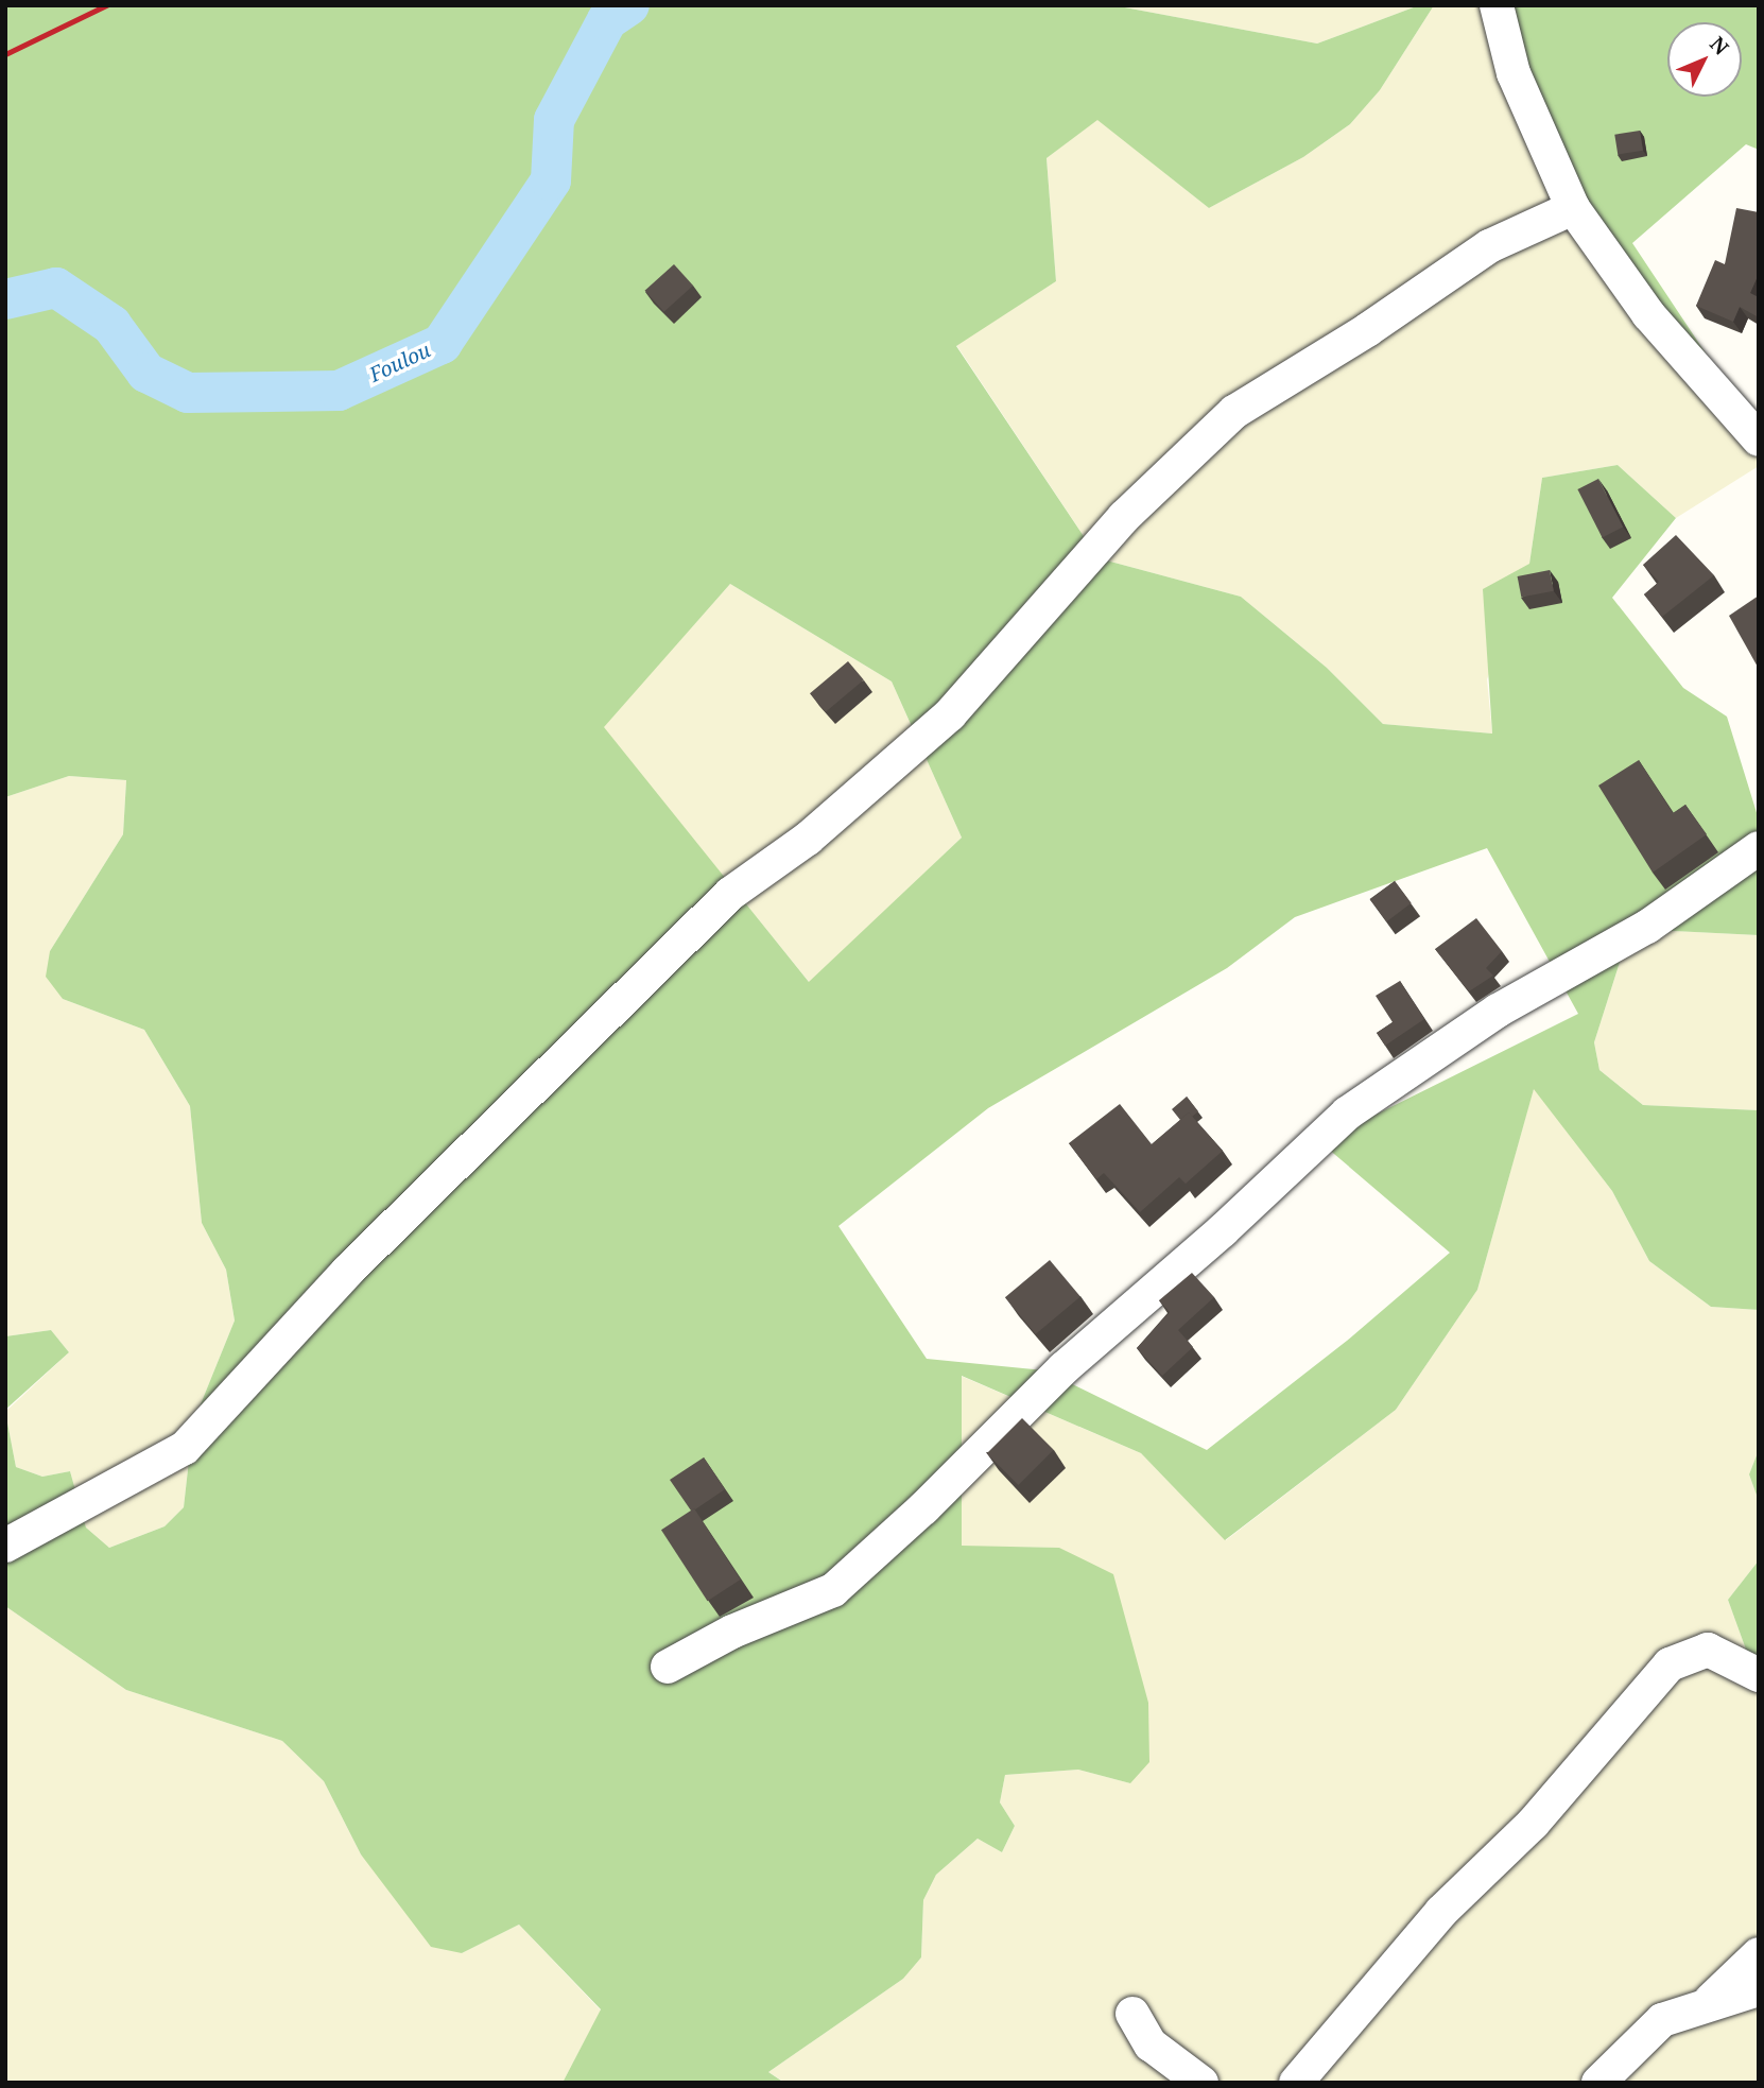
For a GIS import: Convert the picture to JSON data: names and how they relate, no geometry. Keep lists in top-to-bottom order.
{
  "water": ["Foulou"],
  "north": "top right"
}
